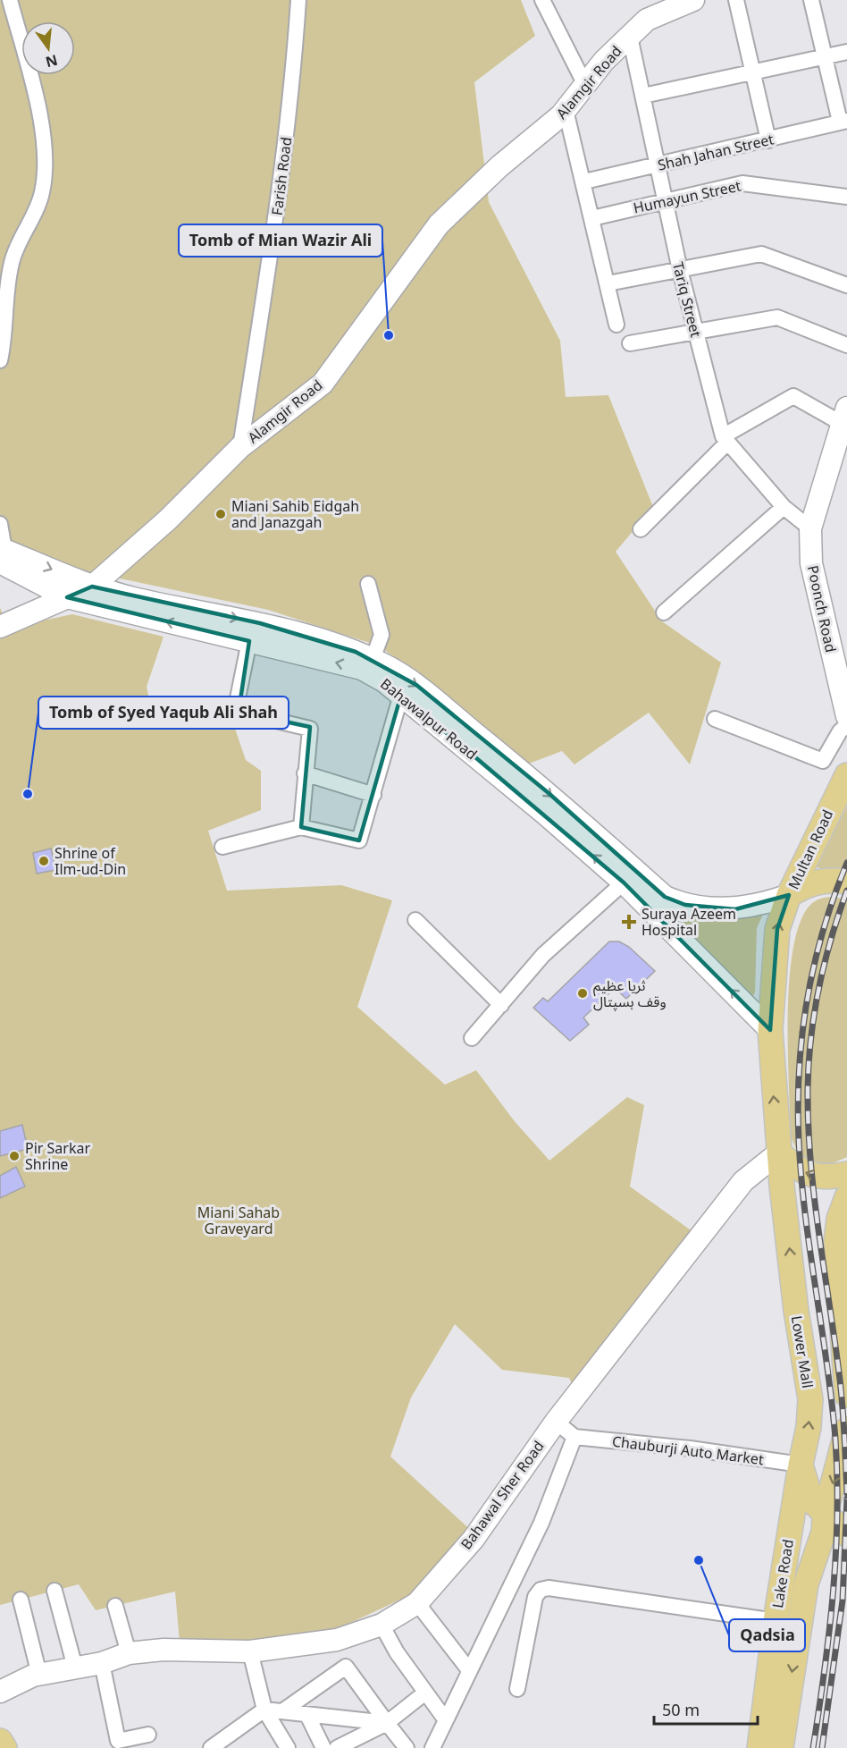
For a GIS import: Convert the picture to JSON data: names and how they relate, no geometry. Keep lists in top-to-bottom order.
{
  "streets": {
    "main road": [
      "Alamgir Road",
      "Poonch Road",
      "Bahawalpur Road",
      "Multan Road",
      "Lower Mall",
      "Bahawal Sher Road",
      "Lake Road"
    ],
    "street": [
      "Shah Jahan Street",
      "Farish Road",
      "Humayun Street",
      "Tariq Street",
      "Chauburji Auto Market"
    ]
  },
  "crossings": [
    ["Alamgir Road", "Farish Road"],
    ["Alamgir Road", "Tariq Street"],
    ["Alamgir Road", "Bahawalpur Road"],
    ["Shah Jahan Street", "Tariq Street"],
    ["Humayun Street", "Tariq Street"],
    ["Tariq Street", "Poonch Road"],
    ["Bahawalpur Road", "Multan Road"],
    ["Bahawalpur Road", "Lower Mall"],
    ["Multan Road", "Lower Mall"],
    ["Lower Mall", "Chauburji Auto Market"],
    ["Lower Mall", "Bahawal Sher Road"],
    ["Lower Mall", "Lake Road"],
    ["Chauburji Auto Market", "Lake Road"]
  ],
  "one_way": ["Multan Road"],
  "parks": ["Miani Sahab Graveyard"],
  "places": {
    "other": [
      "Tomb of Mian Wazir Ali",
      "Miani Sahib Eidgah and Janazgah",
      "Tomb of Syed Yaqub Ali Shah",
      "Shrine of Ilm-ud-Din",
      "ثریا عظیم وقف ہسپتال",
      "Pir Sarkar Shrine",
      "Qadsia"
    ],
    "health": ["Suraya Azeem Hospital"]
  },
  "scale_bar": "50 m",
  "north": "bottom"
}
